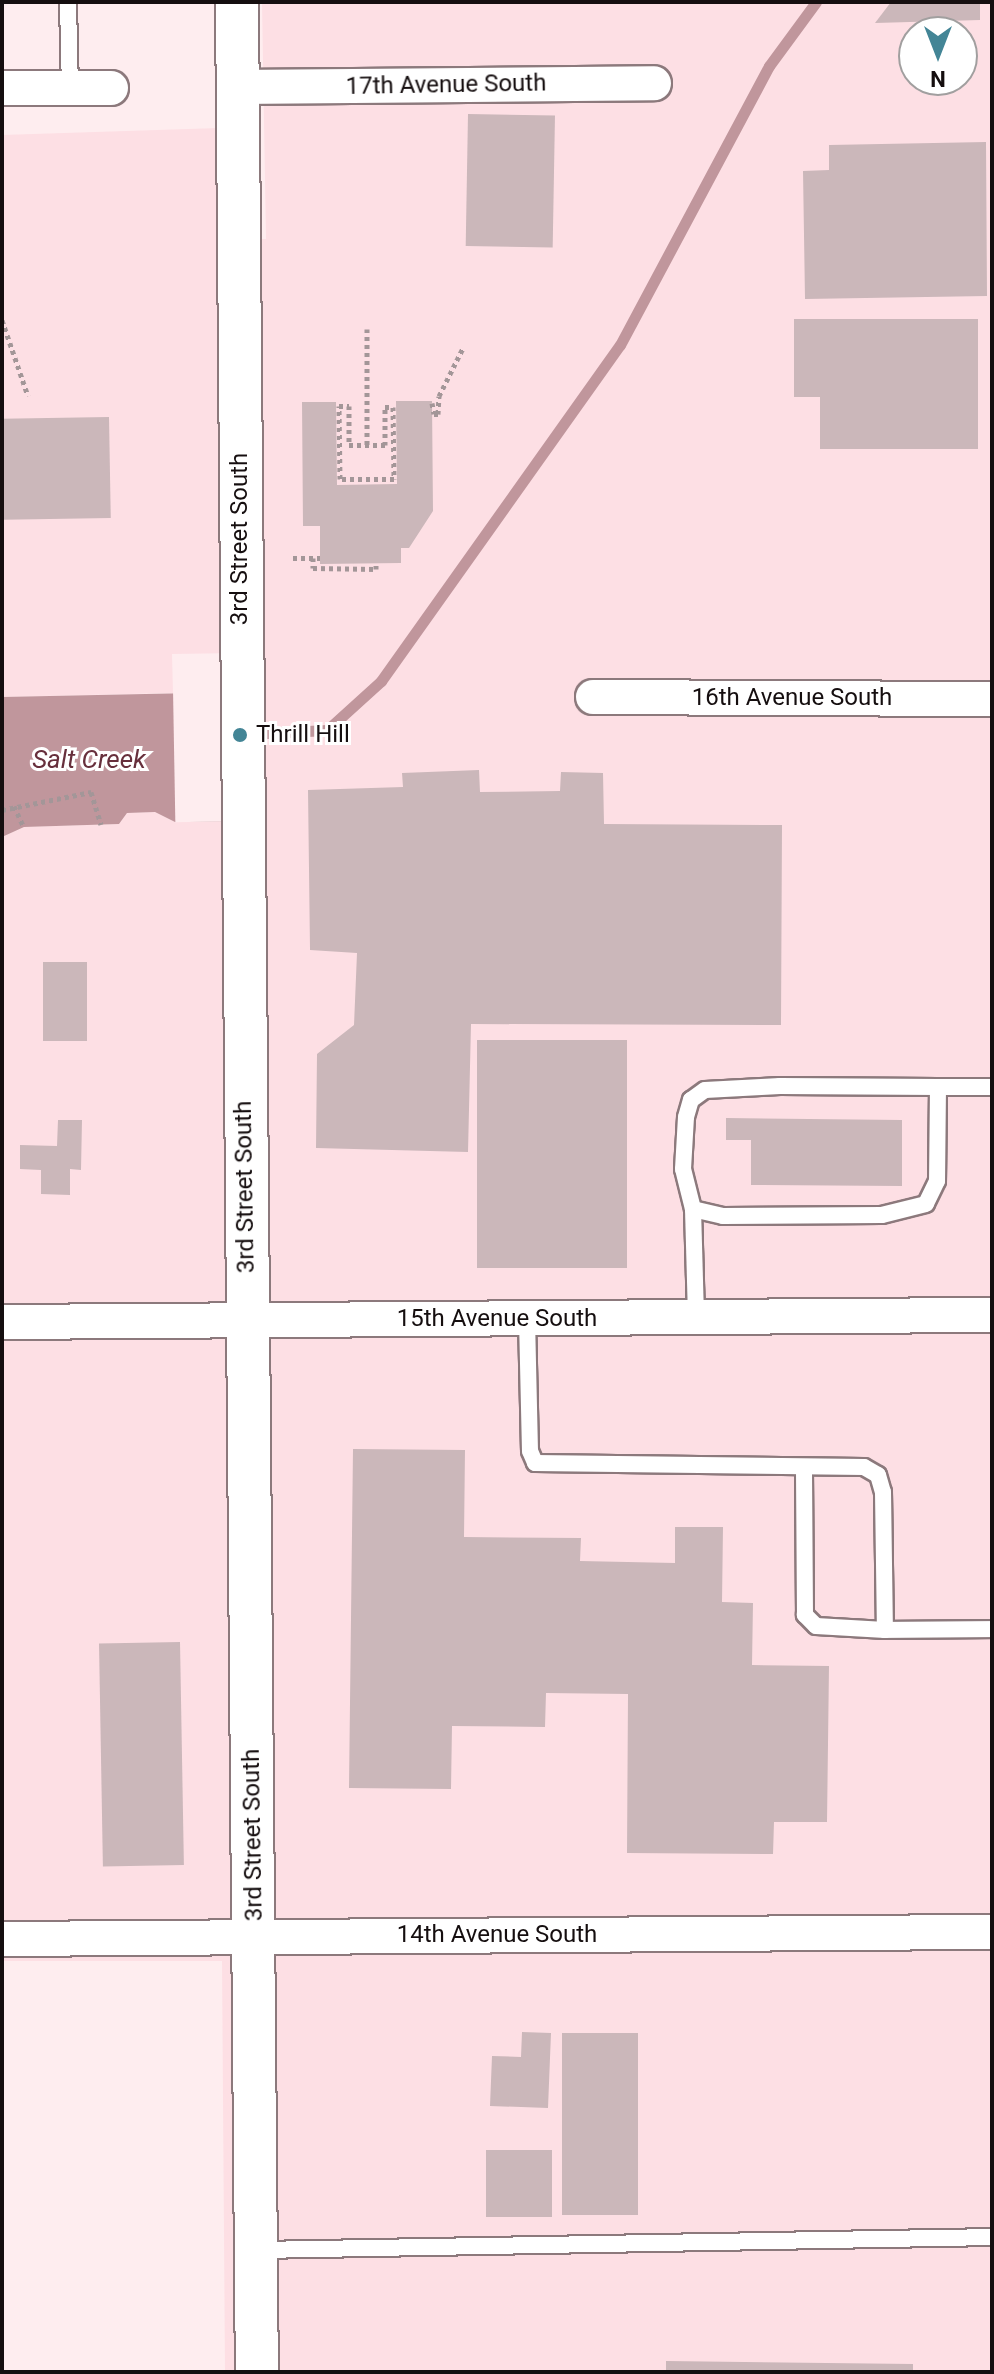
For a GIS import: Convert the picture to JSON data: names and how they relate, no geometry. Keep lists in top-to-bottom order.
{
  "streets": {
    "street": [
      "17th Avenue South",
      "3rd Street South",
      "16th Avenue South",
      "15th Avenue South",
      "14th Avenue South"
    ]
  },
  "crossings": [
    ["17th Avenue South", "3rd Street South"],
    ["3rd Street South", "15th Avenue South"],
    ["3rd Street South", "14th Avenue South"]
  ],
  "water": ["Salt Creek"],
  "places": ["Thrill Hill"],
  "north": "bottom"
}
